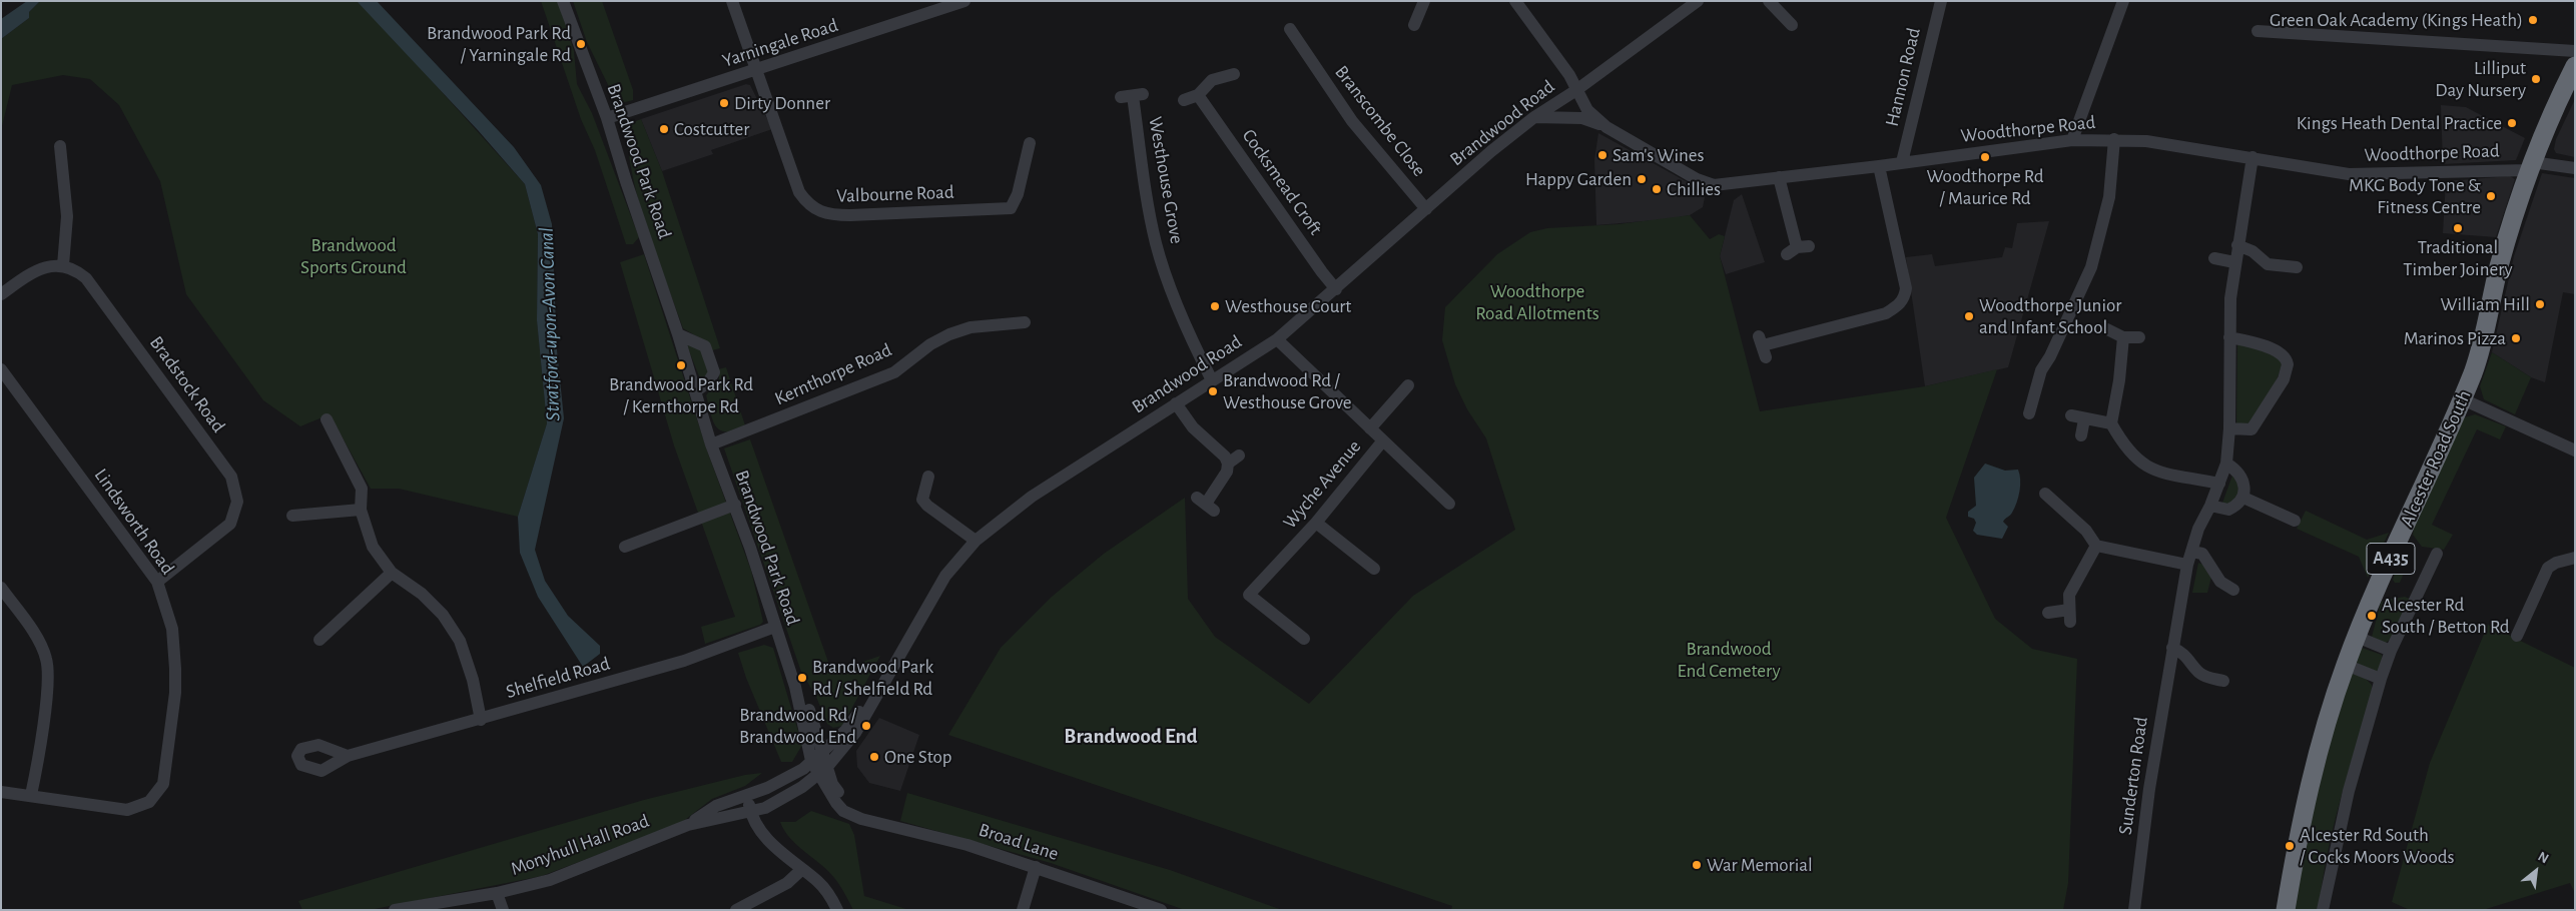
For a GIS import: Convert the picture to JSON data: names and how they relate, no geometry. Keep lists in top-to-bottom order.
{
  "streets": {
    "highway": ["Alcester Road South", "A435"],
    "street": [
      "Yarningale Road",
      "Hannon Road",
      "Branscombe Close",
      "Brandwood Road",
      "Woodthorpe Road",
      "Brandwood Park Road",
      "Westhouse Grove",
      "Cocksmead Croft",
      "Valbourne Road",
      "Kernthorpe Road",
      "Bradstock Road",
      "Wyche Avenue",
      "Lindsworth Road",
      "Shelfield Road",
      "Sunderton Road",
      "Broad Lane",
      "Monyhull Hall Road"
    ]
  },
  "crossings": [
    ["Yarningale Road", "Brandwood Park Road"],
    ["Yarningale Road", "Valbourne Road"],
    ["Hannon Road", "Woodthorpe Road"],
    ["Branscombe Close", "Brandwood Road"],
    ["Brandwood Road", "Woodthorpe Road"],
    ["Brandwood Road", "Brandwood Park Road"],
    ["Brandwood Road", "Westhouse Grove"],
    ["Brandwood Road", "Cocksmead Croft"],
    ["Brandwood Road", "Wyche Avenue"],
    ["Brandwood Road", "Monyhull Hall Road"],
    ["Woodthorpe Road", "Alcester Road South"],
    ["Woodthorpe Road", "Sunderton Road"],
    ["Brandwood Park Road", "Kernthorpe Road"],
    ["Brandwood Park Road", "Shelfield Road"],
    ["Brandwood Park Road", "Monyhull Hall Road"],
    ["Bradstock Road", "Lindsworth Road"],
    ["Broad Lane", "Monyhull Hall Road"]
  ],
  "districts": ["Brandwood End"],
  "water": ["Stratford-upon-Avon Canal"],
  "parks": ["Brandwood Sports Ground", "Woodthorpe Road Allotments", "Brandwood End Cemetery"],
  "places": [
    "Green Oak Academy (Kings Heath)",
    "Brandwood Park Rd / Yarningale Rd",
    "Lilliput Day Nursery",
    "Dirty Donner",
    "Kings Heath Dental Practice",
    "Costcutter",
    "Sam's Wines",
    "Woodthorpe Rd / Maurice Rd",
    "Happy Garden",
    "Chillies",
    "MKG Body Tone & Fitness Centre",
    "Traditional Timber Joinery",
    "William Hill",
    "Westhouse Court",
    "Woodthorpe Junior and Infant School",
    "Marinos Pizza",
    "Brandwood Park Rd / Kernthorpe Rd",
    "Brandwood Rd / Westhouse Grove",
    "Alcester Rd South / Betton Rd",
    "Brandwood Park Rd / Shelfield Rd",
    "Brandwood Rd / Brandwood End",
    "One Stop",
    "Alcester Rd South / Cocks Moors Woods",
    "War Memorial"
  ],
  "north": "top right"
}
